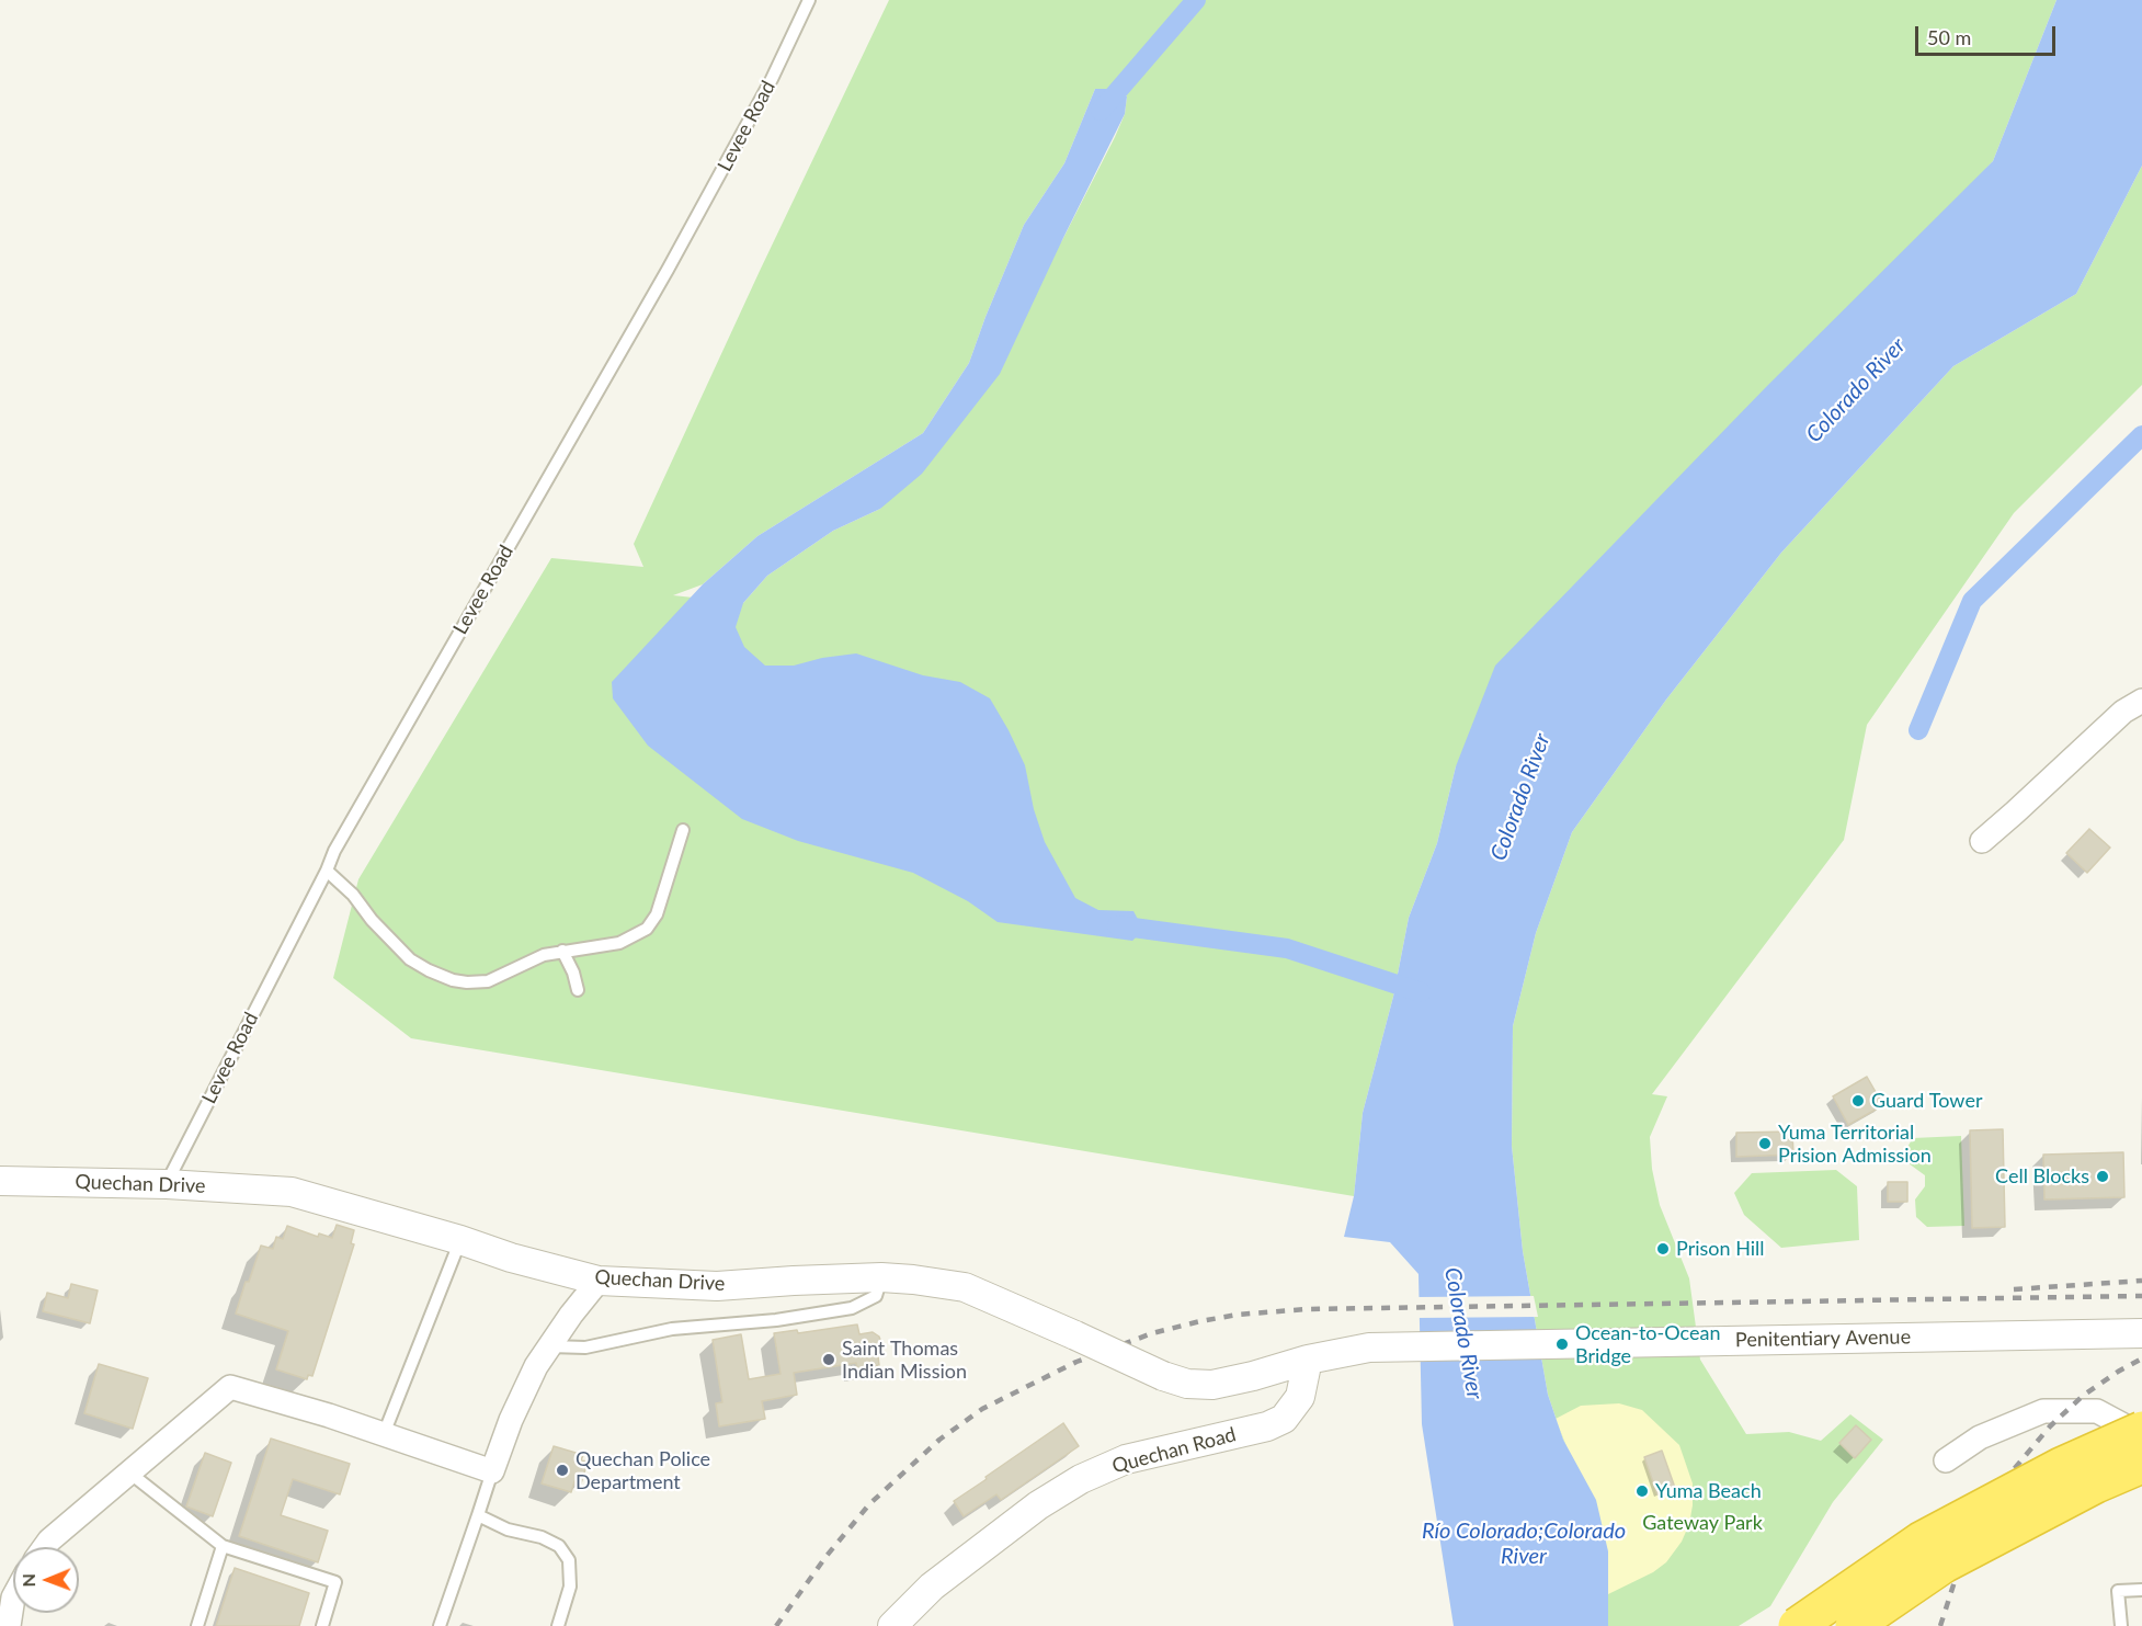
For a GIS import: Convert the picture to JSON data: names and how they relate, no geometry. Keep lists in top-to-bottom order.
{
  "streets": {
    "street": ["Quechan Drive", "Penitentiary Avenue", "Quechan Road"],
    "lane": ["Levee Road"]
  },
  "crossings": [
    ["Levee Road", "Quechan Drive"],
    ["Quechan Drive", "Penitentiary Avenue"],
    ["Quechan Drive", "Quechan Road"],
    ["Penitentiary Avenue", "Quechan Road"]
  ],
  "water": ["Colorado River", "Río Colorado;Colorado River"],
  "parks": ["Gateway Park"],
  "places": [
    "Guard Tower",
    "Yuma Territorial Prision Admission",
    "Cell Blocks",
    "Prison Hill",
    "Ocean-to-Ocean Bridge",
    "Saint Thomas Indian Mission",
    "Quechan Police Department",
    "Yuma Beach"
  ],
  "scale_bar": "50 m",
  "north": "left"
}
